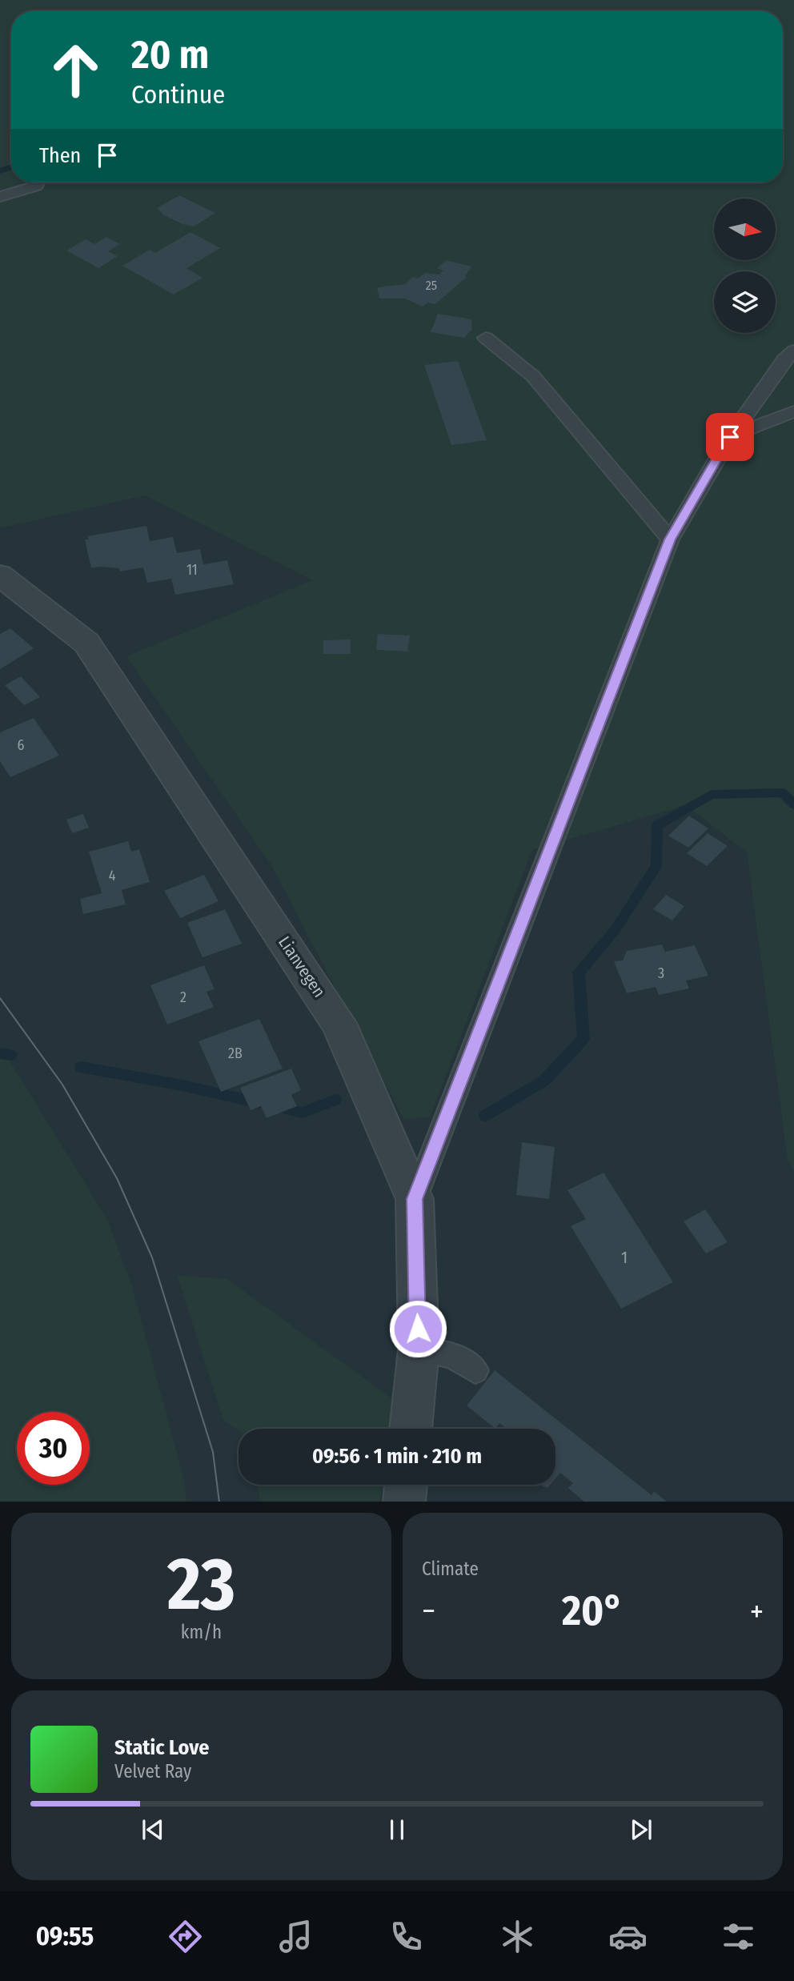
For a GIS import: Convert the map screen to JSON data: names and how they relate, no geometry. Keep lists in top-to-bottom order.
{
  "streets": {
    "street": ["Lianvegen"]
  },
  "house_numbers": [
    "25",
    "11",
    "6",
    "4",
    "3",
    "2",
    "2B",
    "1"
  ],
  "north": "right",
  "page": {
    "turn": ["20 m", "Continue"],
    "then": "Then",
    "limit": "30",
    "trip": "09:56 · 1 min · 210 m",
    "tile": [
      ["23", "km/h"],
      "Climate"
    ],
    "heat": ["−", "20°", "+"],
    "song": ["Static Love", "Velvet Ray"],
    "tabs": "09:55"
  }
}
